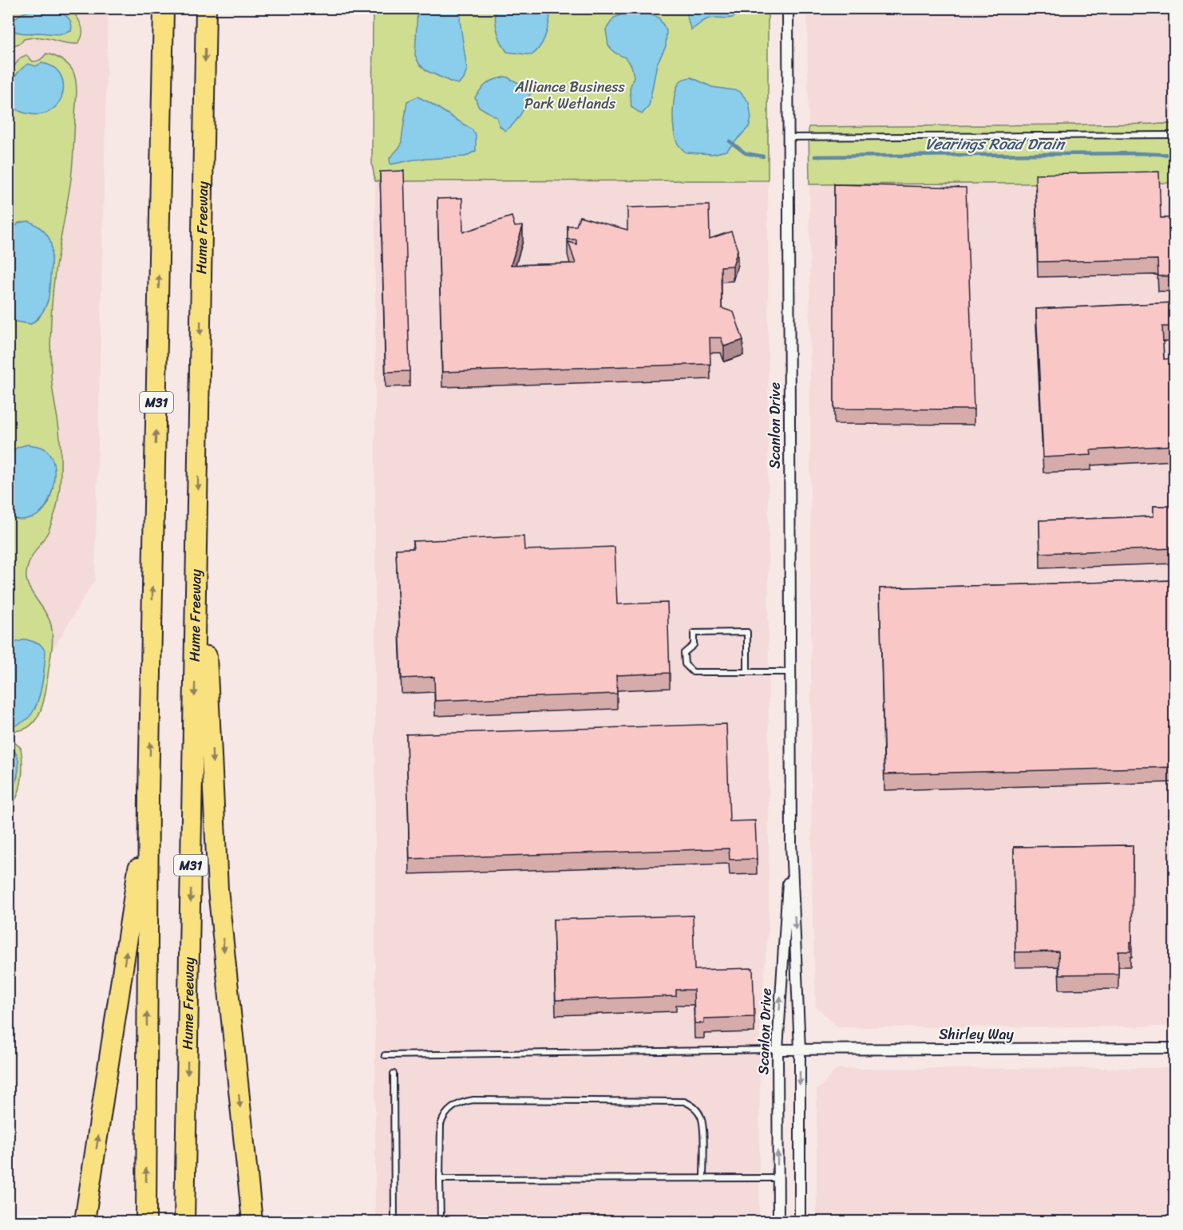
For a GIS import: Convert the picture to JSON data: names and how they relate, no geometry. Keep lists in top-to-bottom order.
{
  "streets": {
    "highway": ["Hume Freeway", "M31"],
    "street": ["Scanlon Drive", "Shirley Way"]
  },
  "crossings": [
    ["Scanlon Drive", "Shirley Way"]
  ],
  "water": ["Vearings Road Drain"],
  "parks": ["Alliance Business Park Wetlands"]
}
